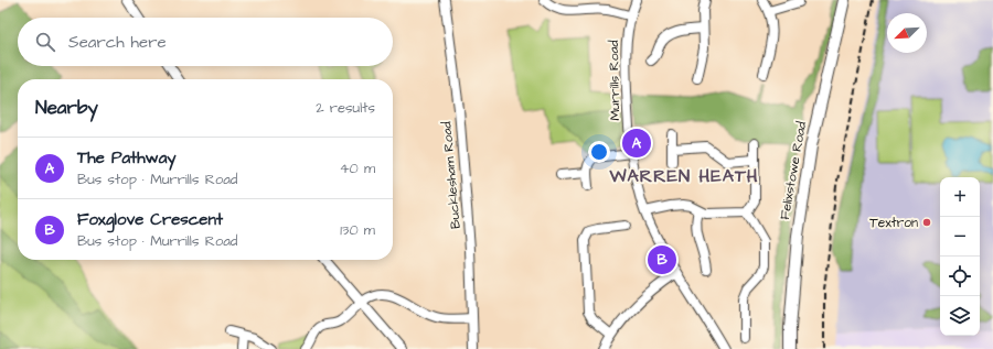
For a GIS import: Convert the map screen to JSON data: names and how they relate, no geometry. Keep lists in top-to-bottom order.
{
  "streets": {
    "main road": ["Felixstowe Road"],
    "street": ["Murrills Road", "Bucklesham Road"]
  },
  "districts": ["WARREN HEATH"],
  "places": ["Textron"],
  "north": "bottom left",
  "page": {
    "search": "Search here",
    "heading": ["Nearby", "2 results"],
    "pins": ["A", "B"],
    "list": [
      {
        "mark": "A",
        "name": "The Pathway",
        "note": "Bus stop · Murrills Road",
        "value": "40 m"
      },
      {
        "mark": "B",
        "name": "Foxglove Crescent",
        "note": "Bus stop · Murrills Road",
        "value": "130 m"
      }
    ],
    "map_buttons": ["+", "−"]
  }
}
